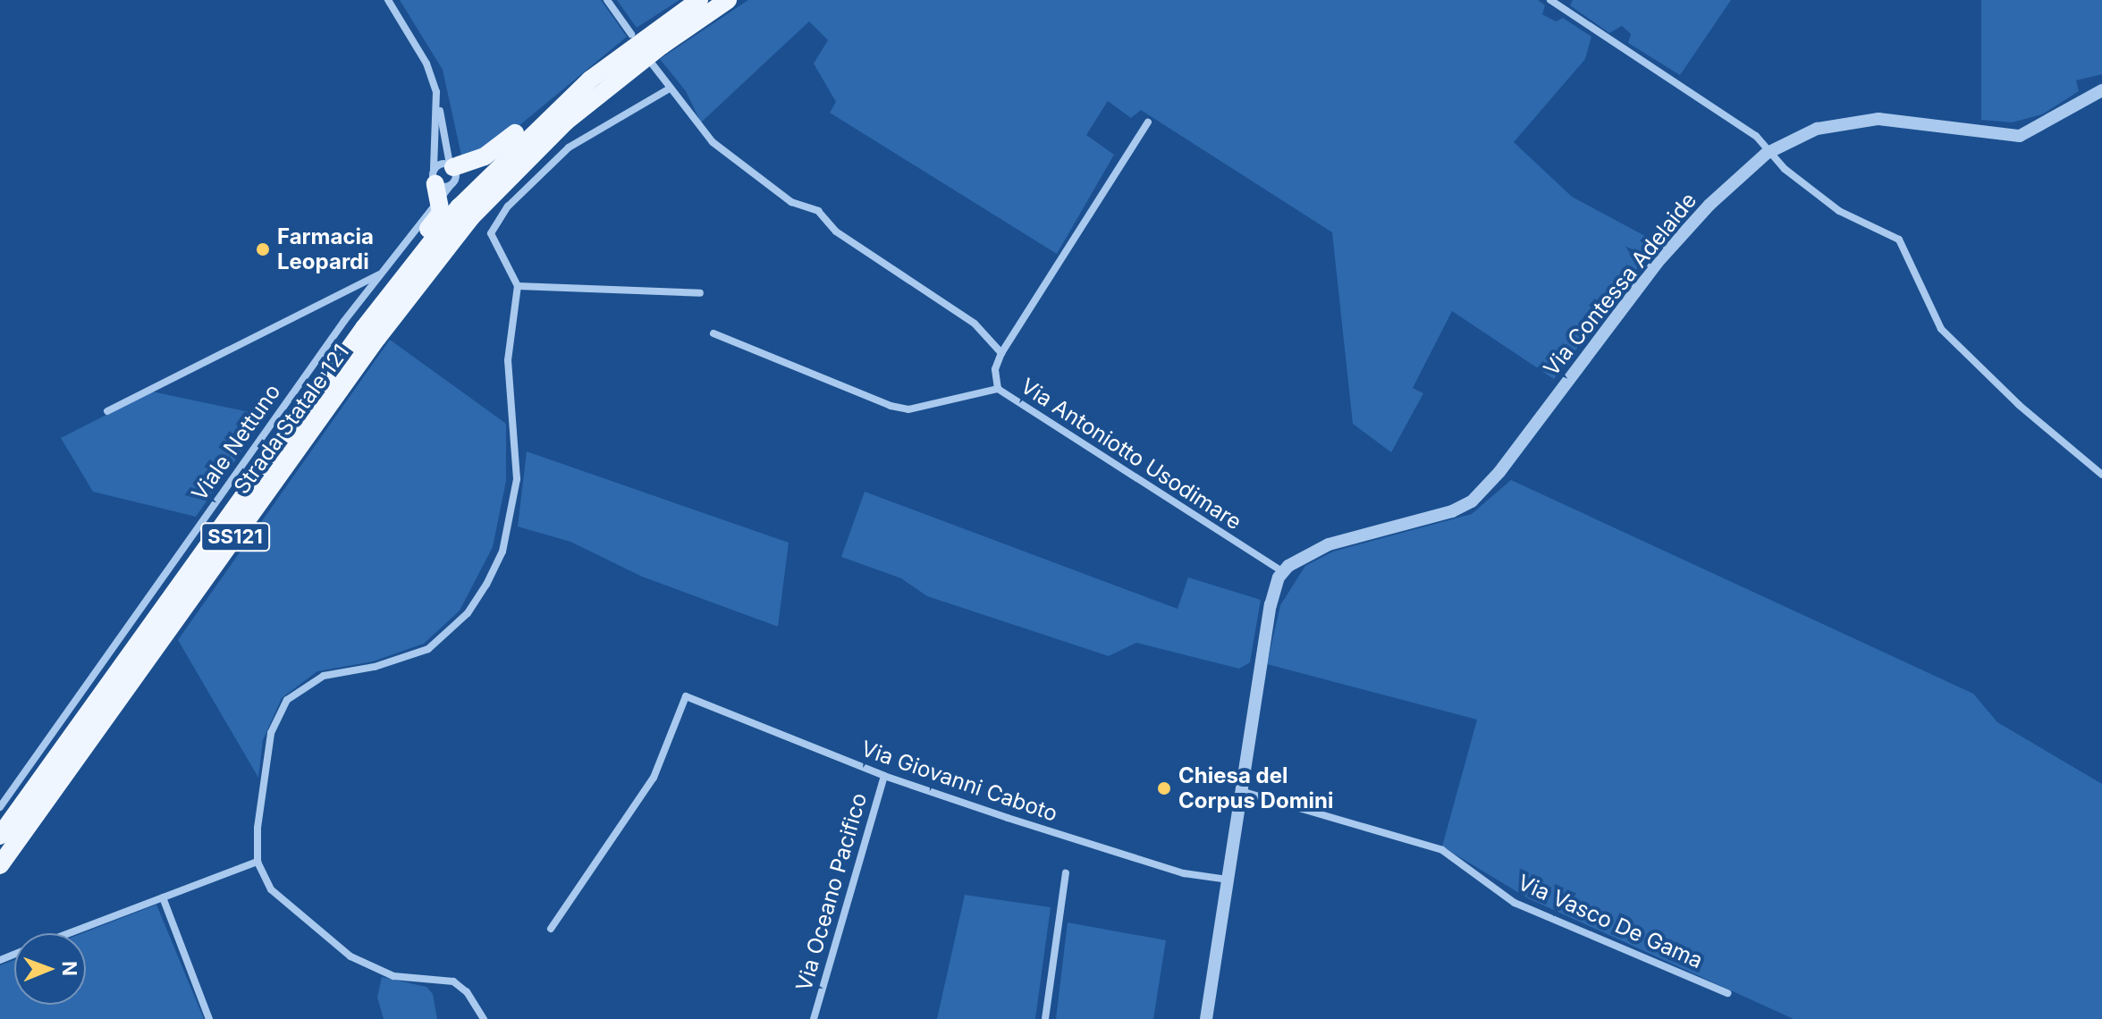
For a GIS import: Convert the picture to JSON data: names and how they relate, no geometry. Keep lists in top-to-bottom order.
{
  "streets": {
    "main road": ["Strada Statale 121", "SS121"],
    "street": [
      "Via Contessa Adelaide",
      "Viale Nettuno",
      "Via Antoniotto Usodimare",
      "Via Giovanni Caboto",
      "Via Oceano Pacifico",
      "Via Vasco De Gama"
    ]
  },
  "crossings": [
    ["Via Contessa Adelaide", "Via Antoniotto Usodimare"],
    ["Strada Statale 121", "SS121"],
    ["Via Giovanni Caboto", "Via Oceano Pacifico"]
  ],
  "places": ["Farmacia Leopardi", "Chiesa del Corpus Domini"],
  "north": "right"
}
